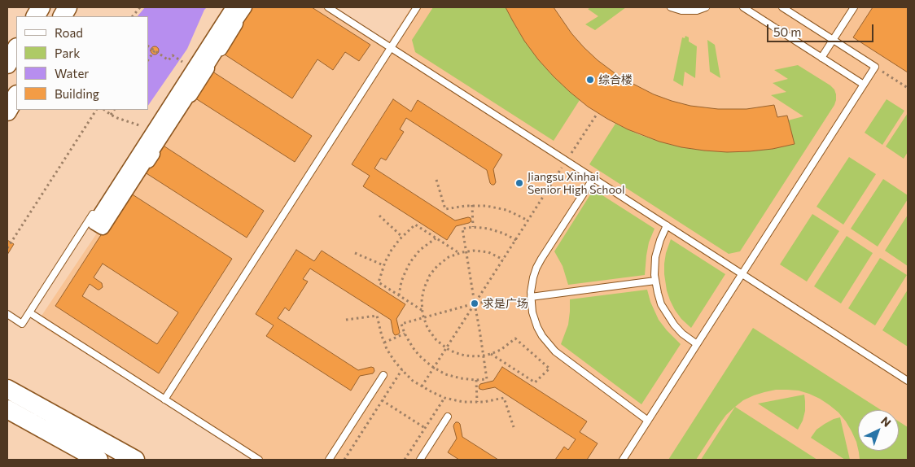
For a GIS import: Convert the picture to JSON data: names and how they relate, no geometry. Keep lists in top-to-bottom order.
{
  "places": ["综合楼", "Jiangsu Xinhai Senior High School", "求是广场"],
  "legend": [
    "Road",
    "Park",
    "Water",
    "Building"
  ],
  "scale_bar": "50 m",
  "north": "top right"
}
